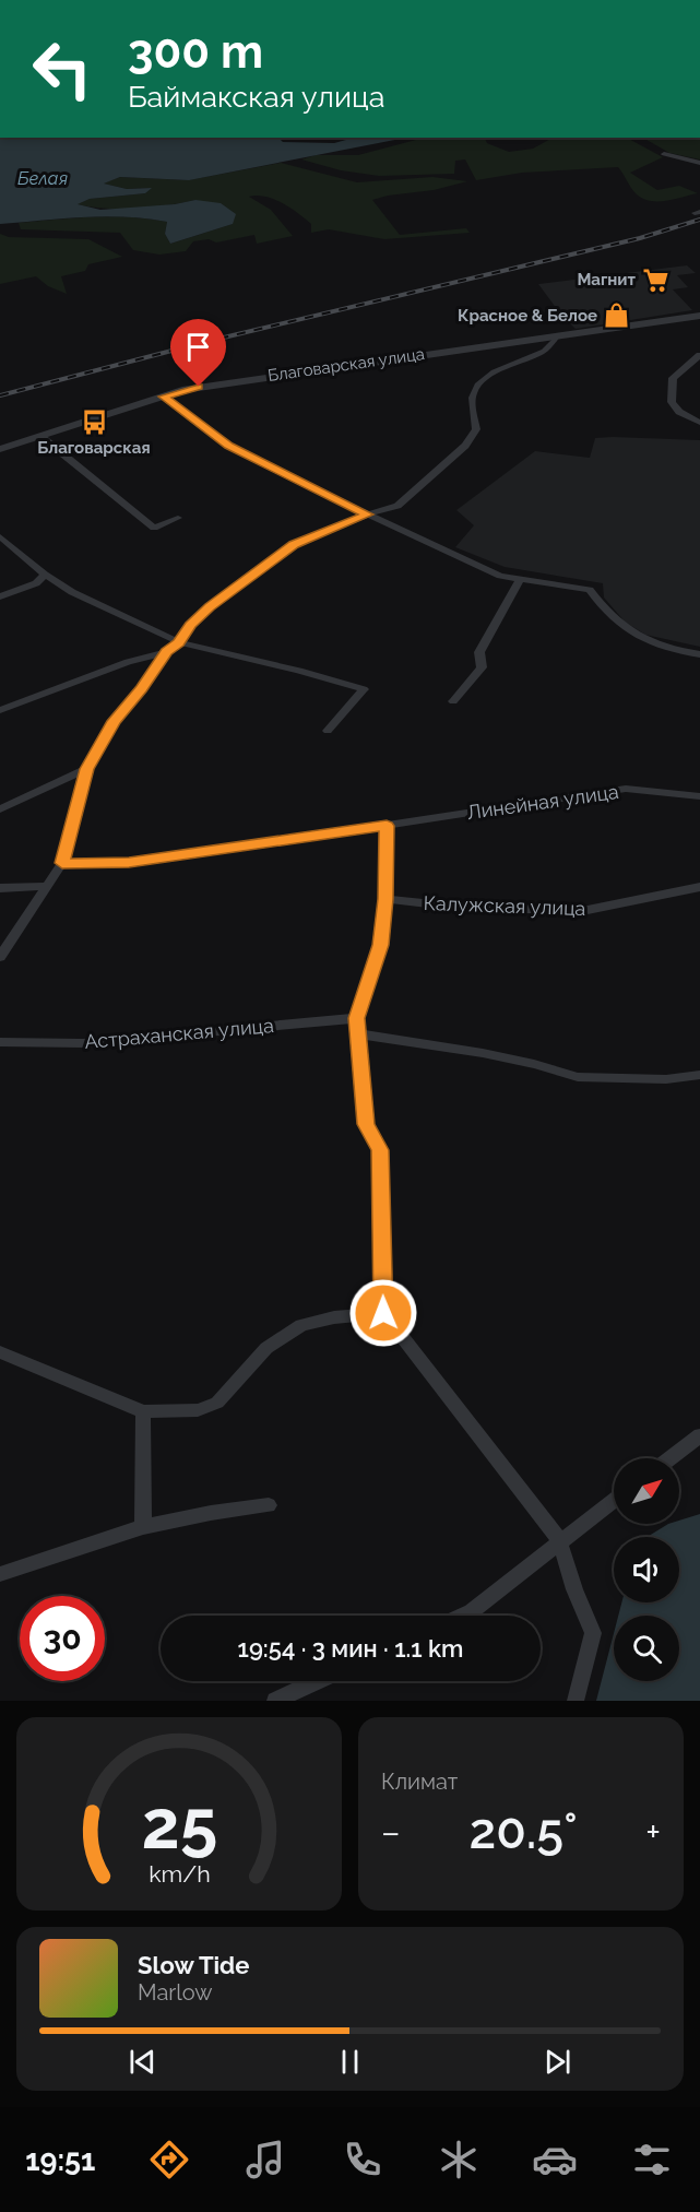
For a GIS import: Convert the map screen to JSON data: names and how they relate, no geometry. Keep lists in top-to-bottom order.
{
  "streets": {
    "street": [
      "Благоварская улица",
      "Линейная улица",
      "Калужская улица",
      "Астраханская улица"
    ]
  },
  "water": ["Белая"],
  "places": {
    "supermarket": ["Магнит"],
    "shop": ["Красное & Белое"],
    "bus stop": ["Благоварская"]
  },
  "north": "top right",
  "page": {
    "turn": ["300 m", "Баймакская улица"],
    "limit": "30",
    "trip": "19:54 · 3 мин · 1.1 km",
    "tile": "Климат",
    "heat": ["−", "20.5°", "+"],
    "song": ["Slow Tide", "Marlow"],
    "tabs": "19:51",
    "gauge": ["25", "km/h"]
  }
}
